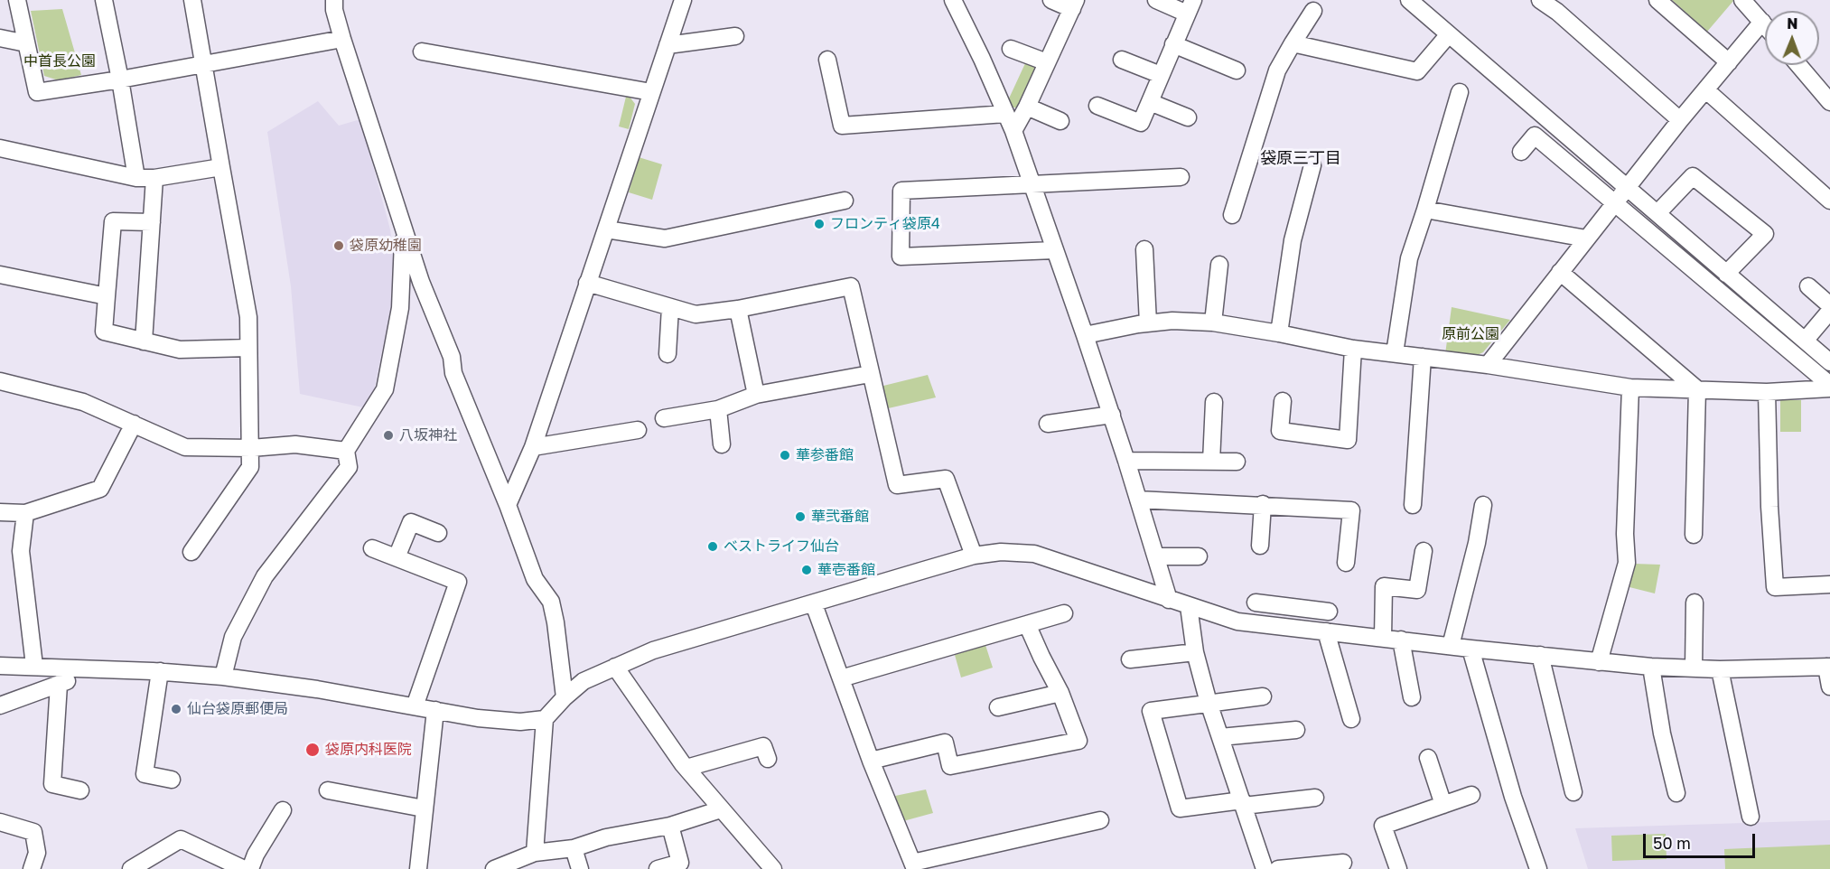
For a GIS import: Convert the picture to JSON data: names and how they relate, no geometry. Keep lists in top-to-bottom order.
{
  "districts": ["袋原三丁目"],
  "parks": ["中首長公園", "原前公園"],
  "places": [
    "フロンティ袋原4",
    "袋原幼稚園",
    "八坂神社",
    "華参番館",
    "華弐番館",
    "ベストライフ仙台",
    "華壱番館",
    "仙台袋原郵便局",
    "袋原内科医院"
  ],
  "scale_bar": "50 m",
  "north": "top"
}
